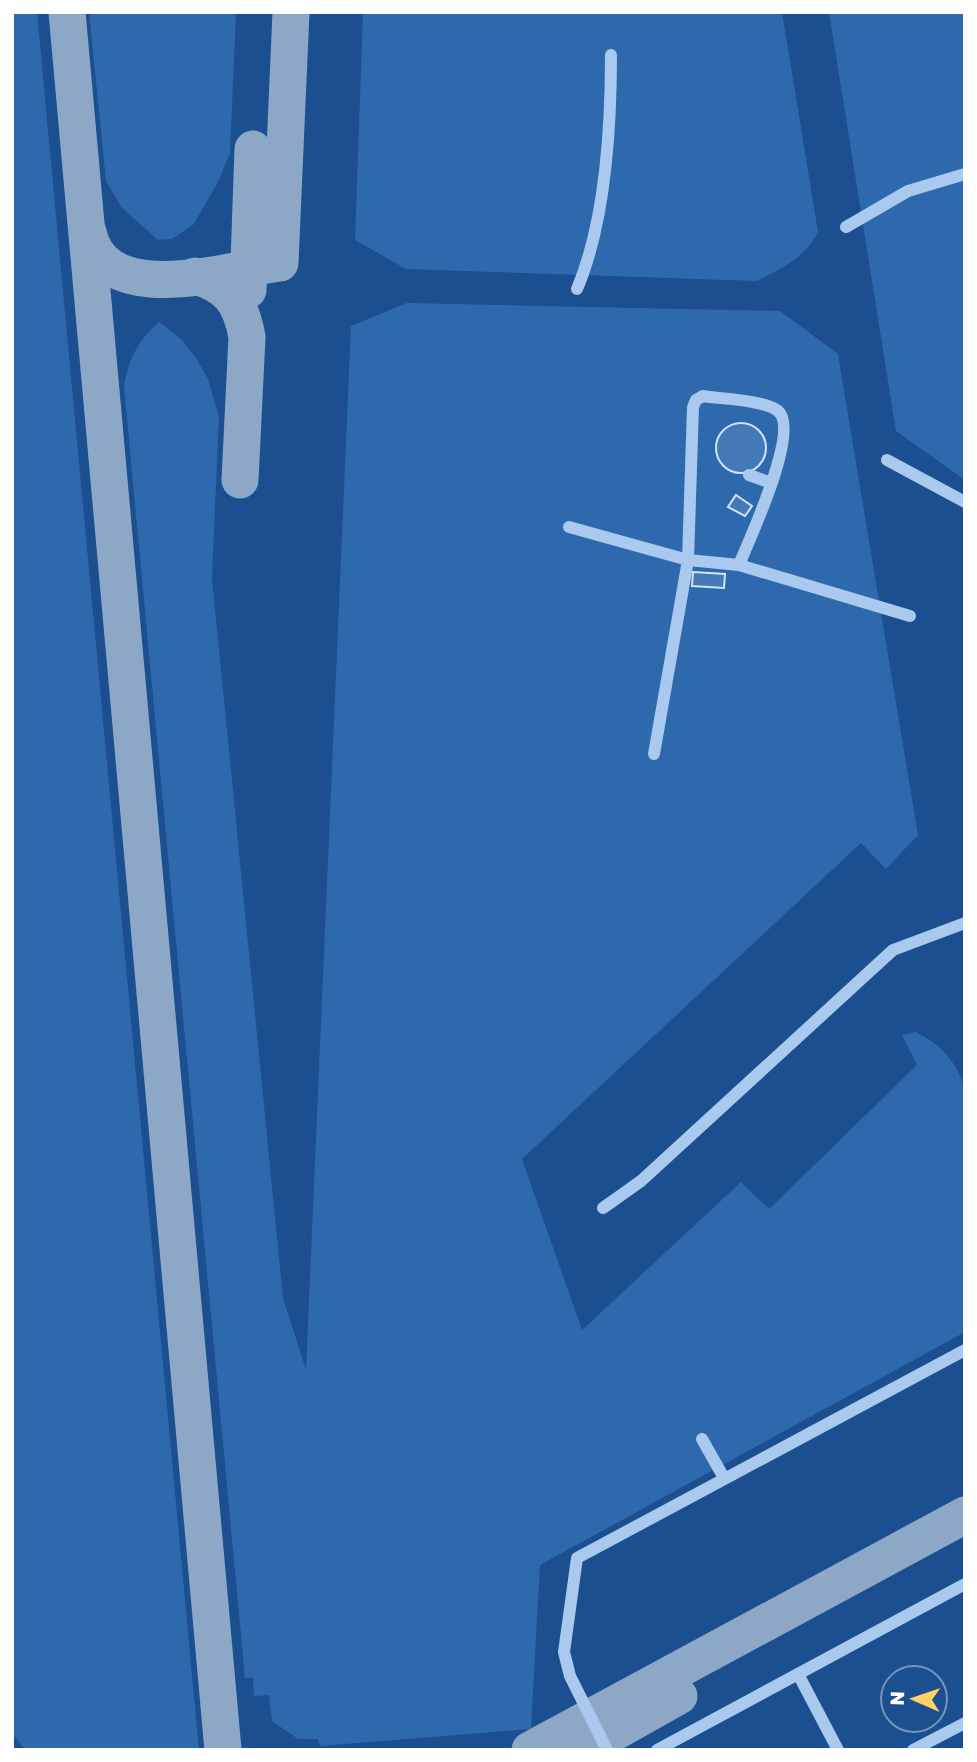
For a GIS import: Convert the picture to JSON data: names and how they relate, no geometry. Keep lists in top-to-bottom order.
{
  "north": "left"
}
